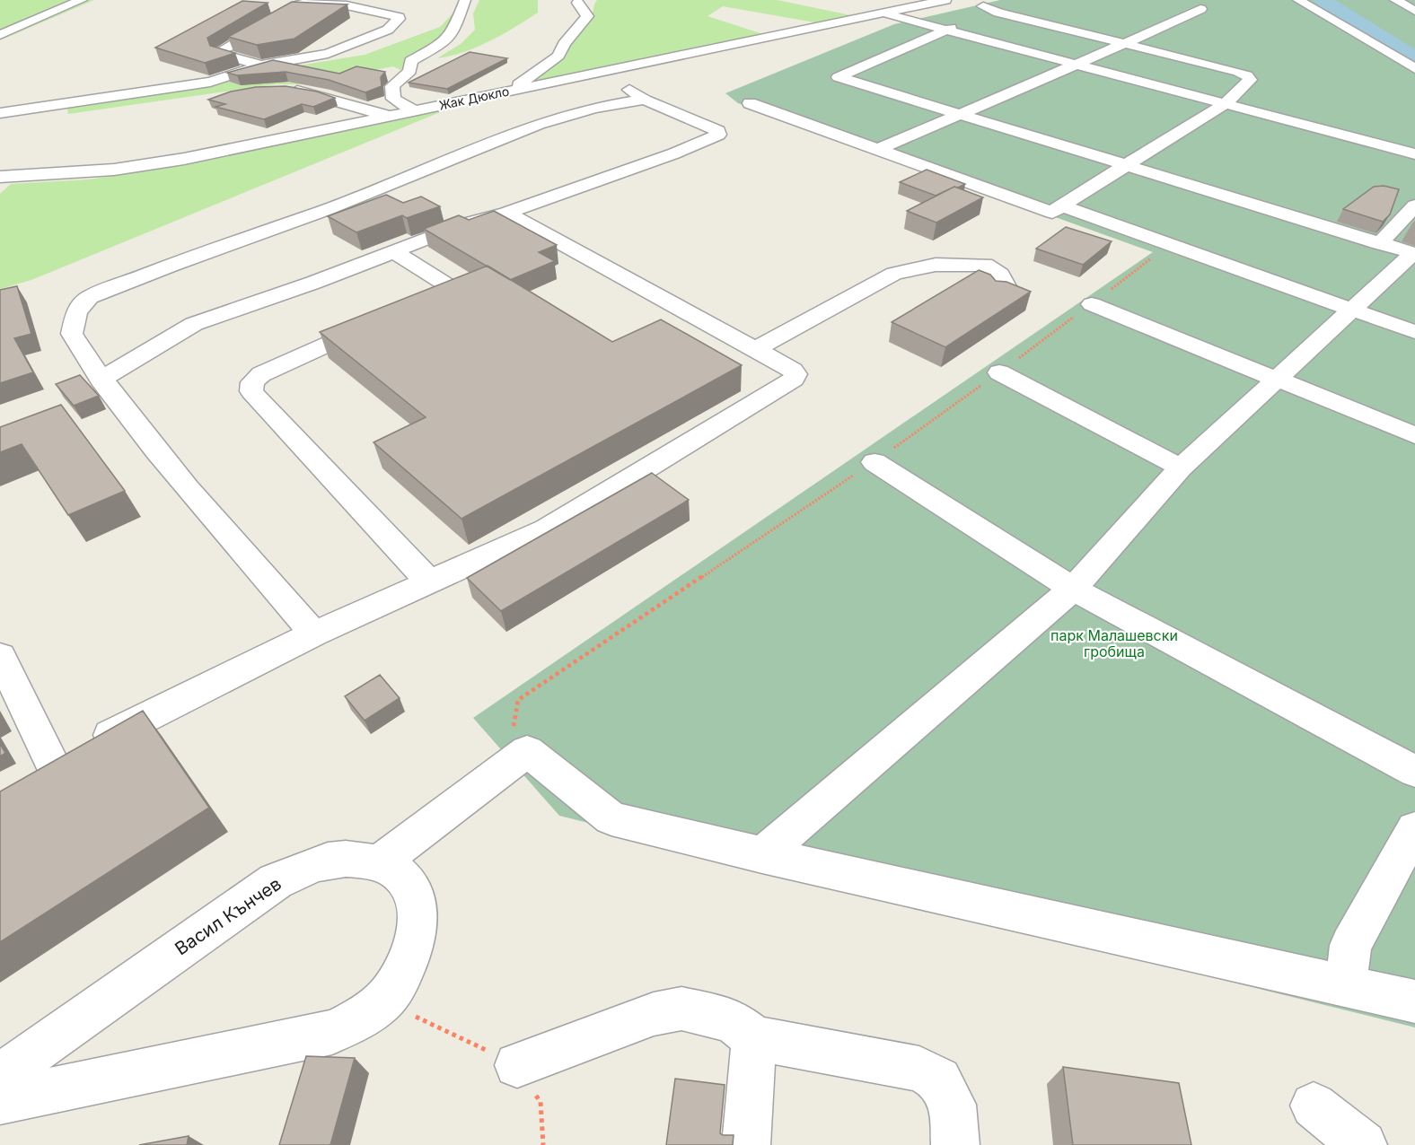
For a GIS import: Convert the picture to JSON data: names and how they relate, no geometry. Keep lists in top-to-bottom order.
{
  "streets": {
    "street": ["Жак Дюкло", "Васил Кънчев"]
  },
  "parks": ["парк Малашевски гробища"]
}
